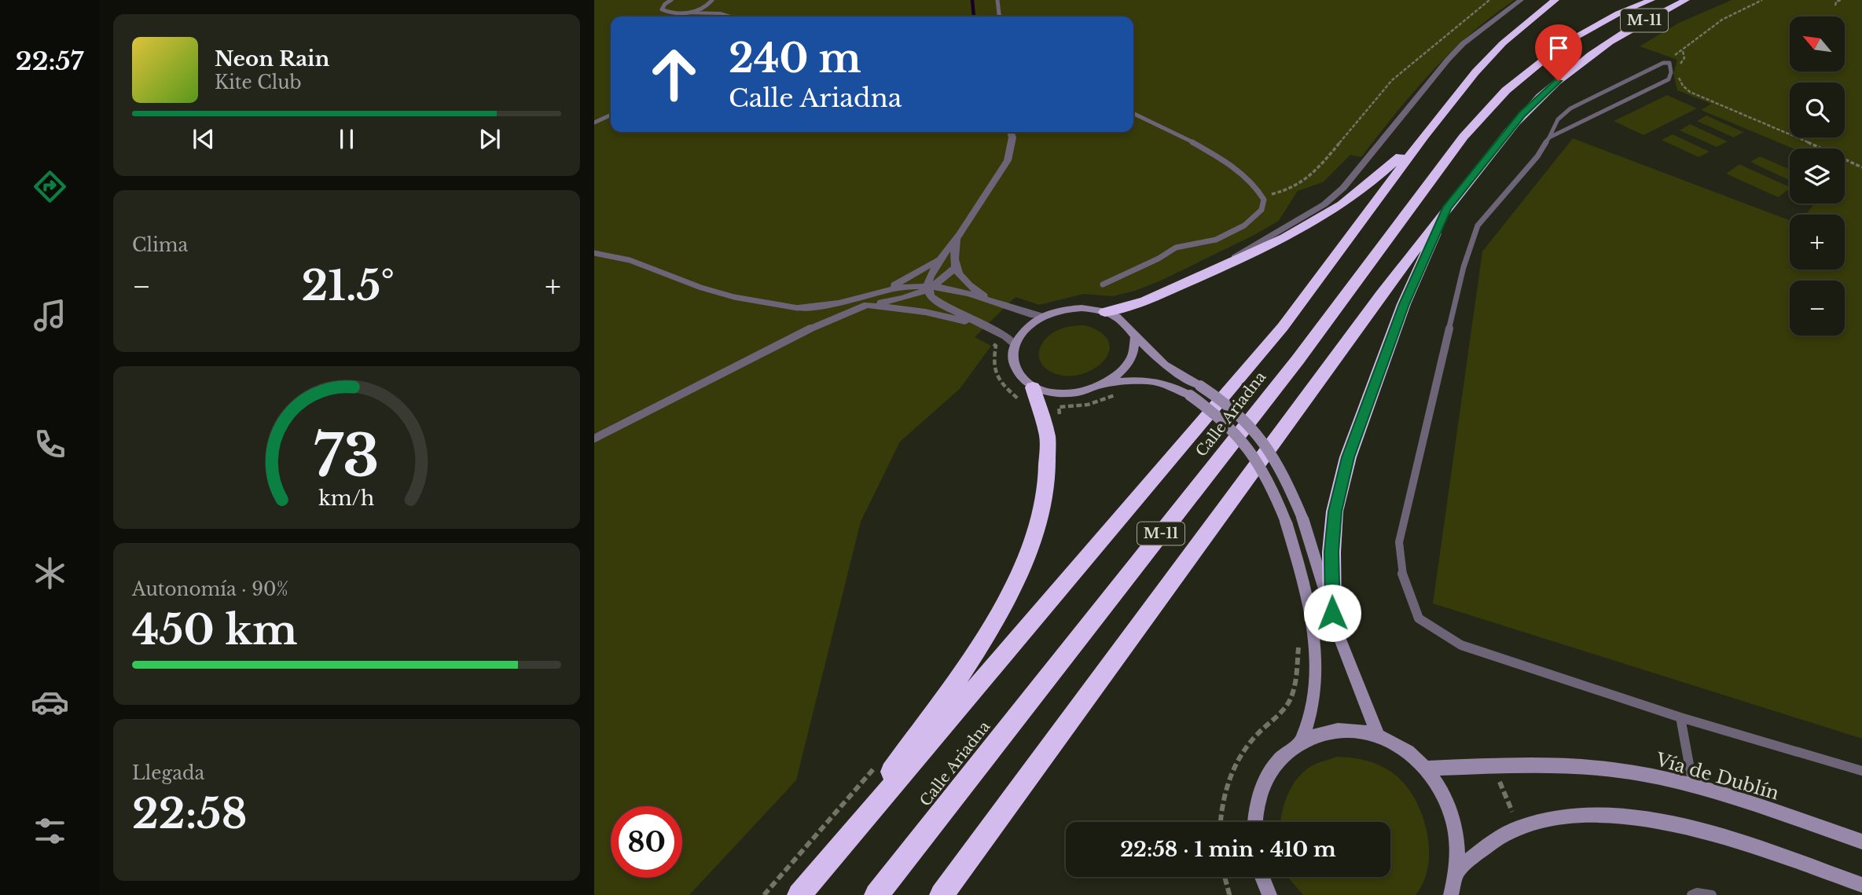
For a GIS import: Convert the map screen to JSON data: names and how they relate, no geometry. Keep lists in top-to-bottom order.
{
  "streets": {
    "highway": ["M-11", "Calle Ariadna"],
    "street": ["Vía de Dublín"]
  },
  "north": "top left",
  "page": {
    "tabs": "22:57",
    "map_buttons": ["+", "−"],
    "turn": ["240 m", "Calle Ariadna"],
    "song": ["Neon Rain", "Kite Club"],
    "tile": [
      "Clima",
      ["Autonomía · 90%", "450 km"],
      ["Llegada", "22:58"]
    ],
    "heat": ["−", "21.5°", "+"],
    "limit": "80",
    "trip": "22:58 · 1 min · 410 m",
    "gauge": ["73", "km/h"]
  }
}
